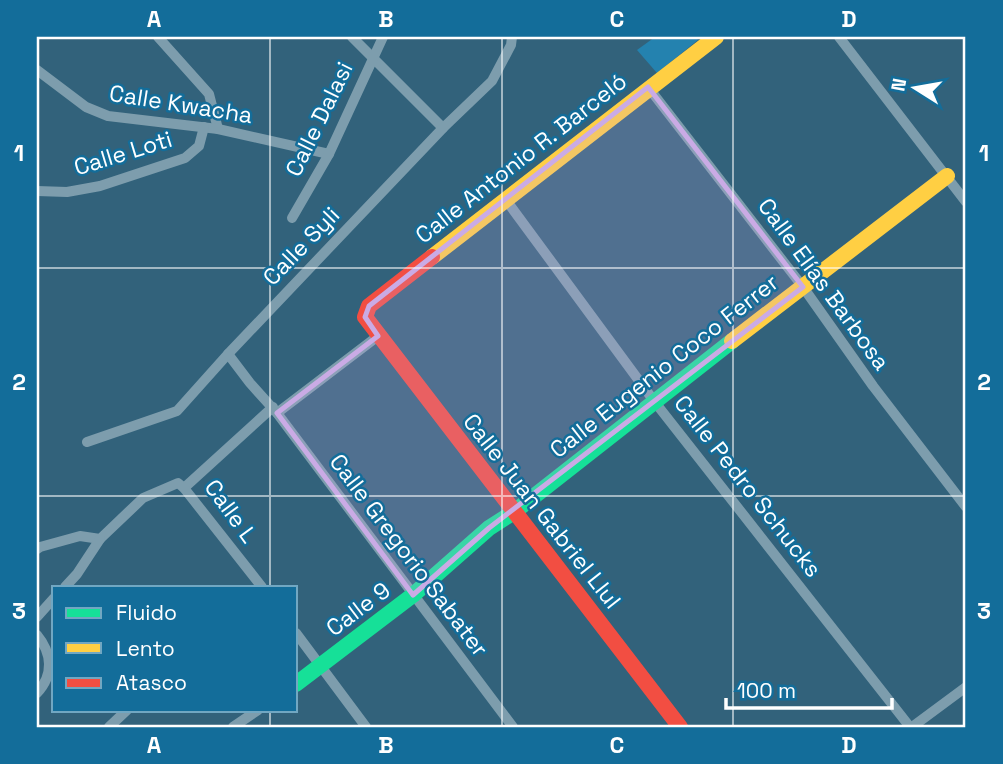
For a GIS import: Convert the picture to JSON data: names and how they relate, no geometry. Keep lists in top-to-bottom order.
{
  "streets": {
    "street": [
      "Calle Kwacha",
      "Calle Dalasi",
      "Calle Loti",
      "Calle Antonio R. Barceló",
      "Calle Syli",
      "Calle Elías Barbosa",
      "Calle Eugenio Coco Ferrer",
      "Calle Pedro Schucks",
      "Calle L",
      "Calle Juan Gabriel Llul",
      "Calle Gregorio Sabater",
      "Calle 9"
    ]
  },
  "crossings": [
    ["Calle Kwacha", "Calle Dalasi"],
    ["Calle Kwacha", "Calle Loti"],
    ["Calle Antonio R. Barceló", "Calle Elías Barbosa"],
    ["Calle Antonio R. Barceló", "Calle Pedro Schucks"],
    ["Calle Antonio R. Barceló", "Calle L"],
    ["Calle Antonio R. Barceló", "Calle Juan Gabriel Llul"],
    ["Calle Syli", "Calle Gregorio Sabater"],
    ["Calle Elías Barbosa", "Calle Eugenio Coco Ferrer"],
    ["Calle Eugenio Coco Ferrer", "Calle Pedro Schucks"],
    ["Calle Eugenio Coco Ferrer", "Calle Juan Gabriel Llul"],
    ["Calle Eugenio Coco Ferrer", "Calle Gregorio Sabater"],
    ["Calle Eugenio Coco Ferrer", "Calle 9"],
    ["Calle L", "Calle Juan Gabriel Llul"],
    ["Calle L", "Calle Gregorio Sabater"],
    ["Calle Gregorio Sabater", "Calle 9"]
  ],
  "legend": ["Fluido", "Lento", "Atasco"],
  "scale_bar": "100 m",
  "north": "left",
  "grid": {
    "columns": [
      "A",
      "B",
      "C",
      "D"
    ],
    "rows": ["1", "2", "3"]
  }
}
